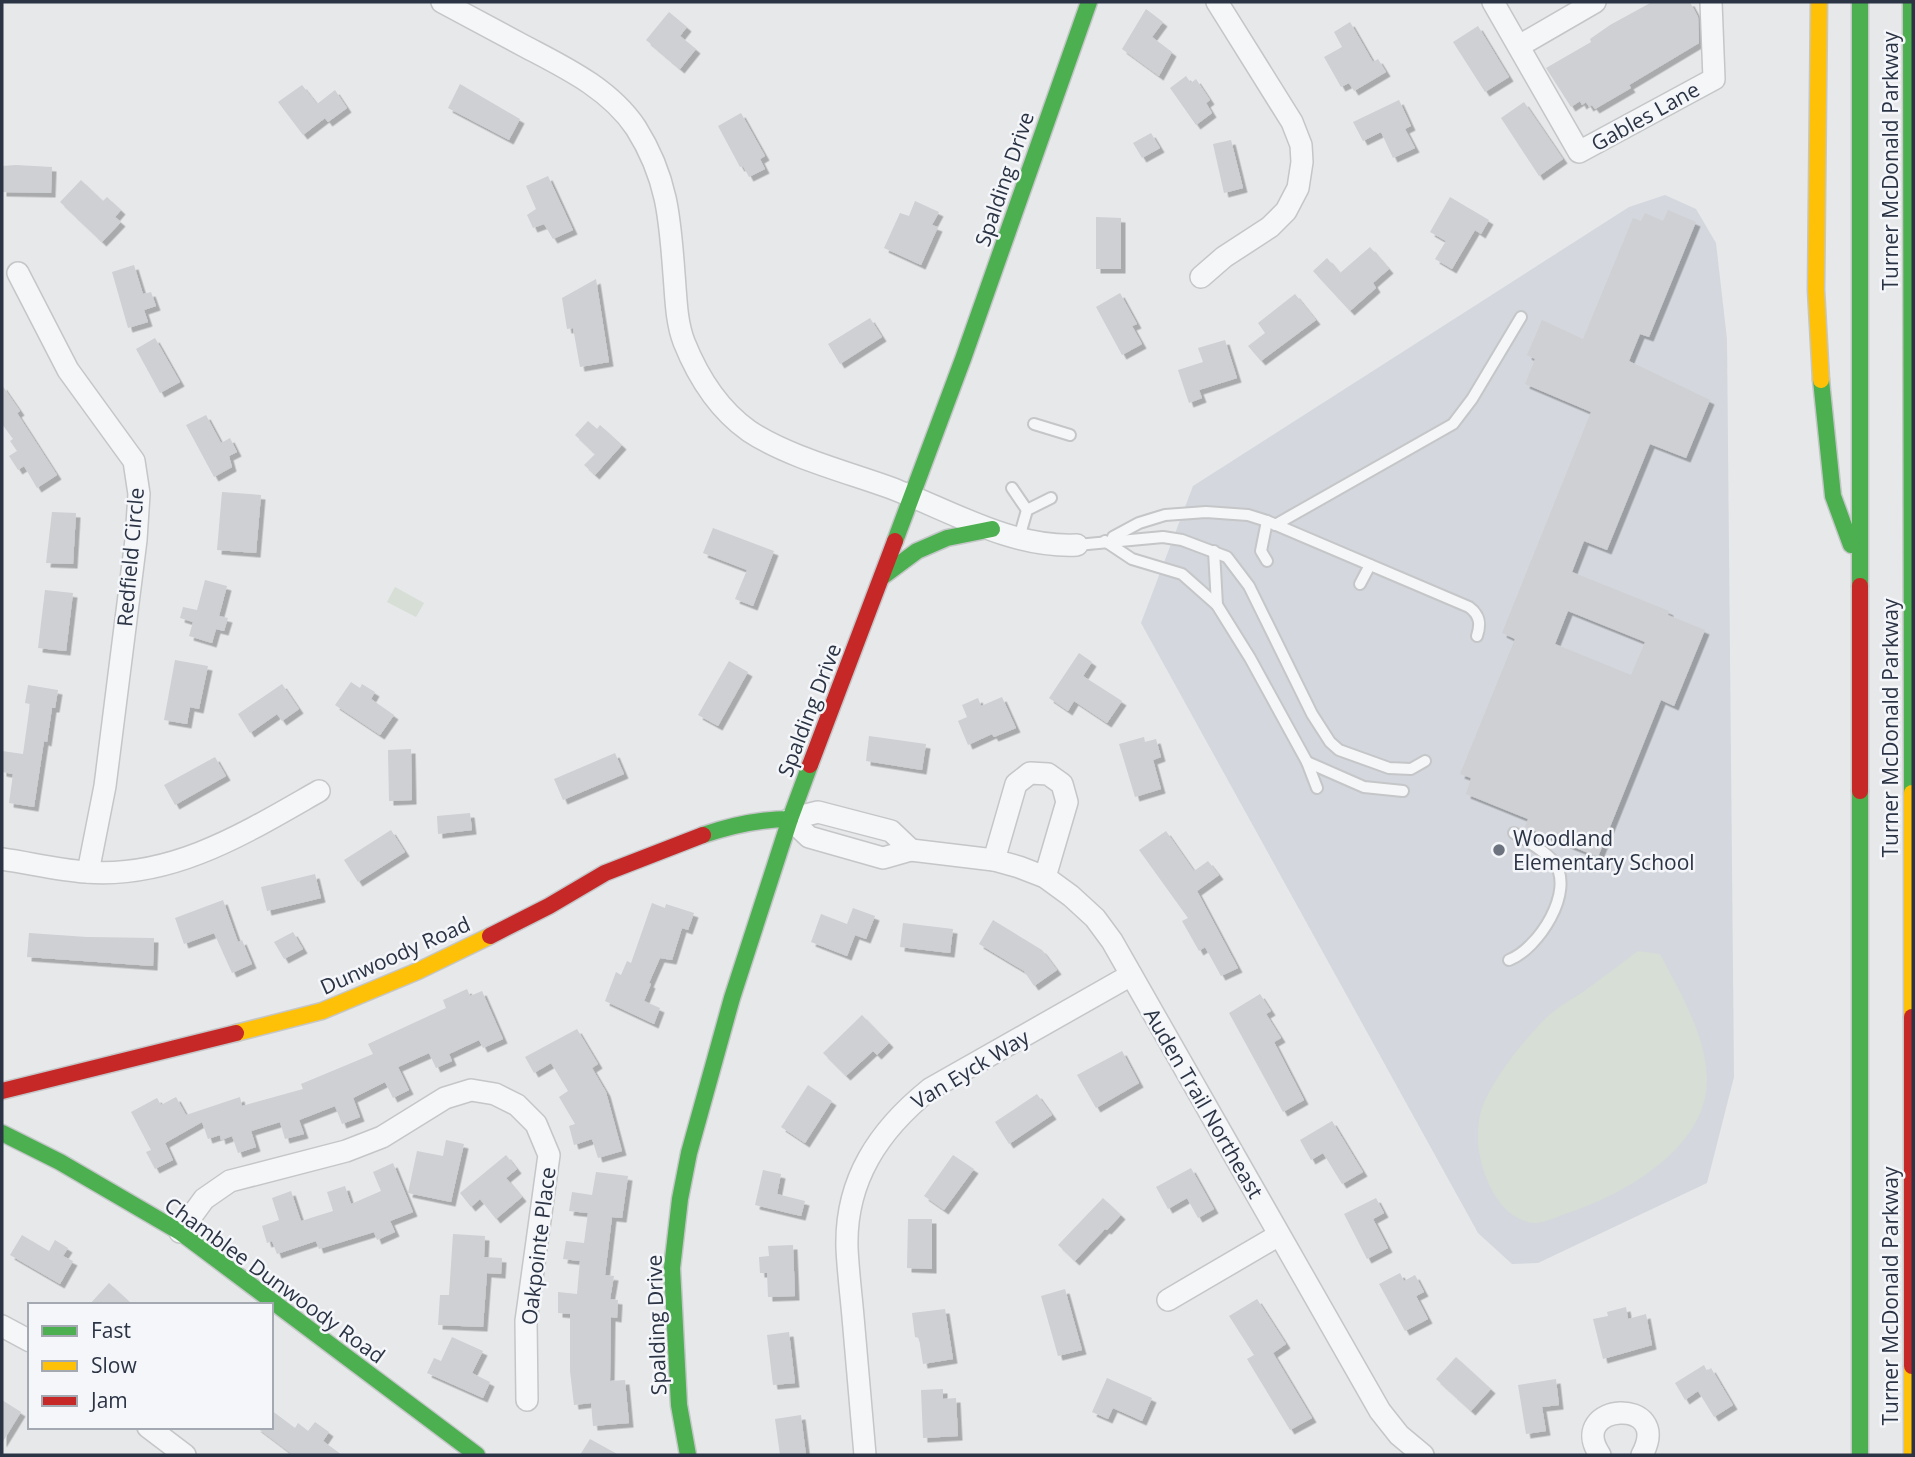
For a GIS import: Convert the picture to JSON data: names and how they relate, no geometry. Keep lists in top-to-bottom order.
{
  "streets": {
    "main road": [
      "Turner McDonald Parkway",
      "Spalding Drive",
      "Dunwoody Road",
      "Chamblee Dunwoody Road"
    ],
    "street": [
      "Gables Lane",
      "Redfield Circle",
      "Van Eyck Way",
      "Auden Trail Northeast",
      "Oakpointe Place"
    ]
  },
  "crossings": [
    ["Spalding Drive", "Dunwoody Road"],
    ["Spalding Drive", "Auden Trail Northeast"],
    ["Dunwoody Road", "Auden Trail Northeast"],
    ["Van Eyck Way", "Auden Trail Northeast"],
    ["Oakpointe Place", "Chamblee Dunwoody Road"]
  ],
  "places": ["Woodland Elementary School"],
  "legend": ["Fast", "Slow", "Jam"]
}
